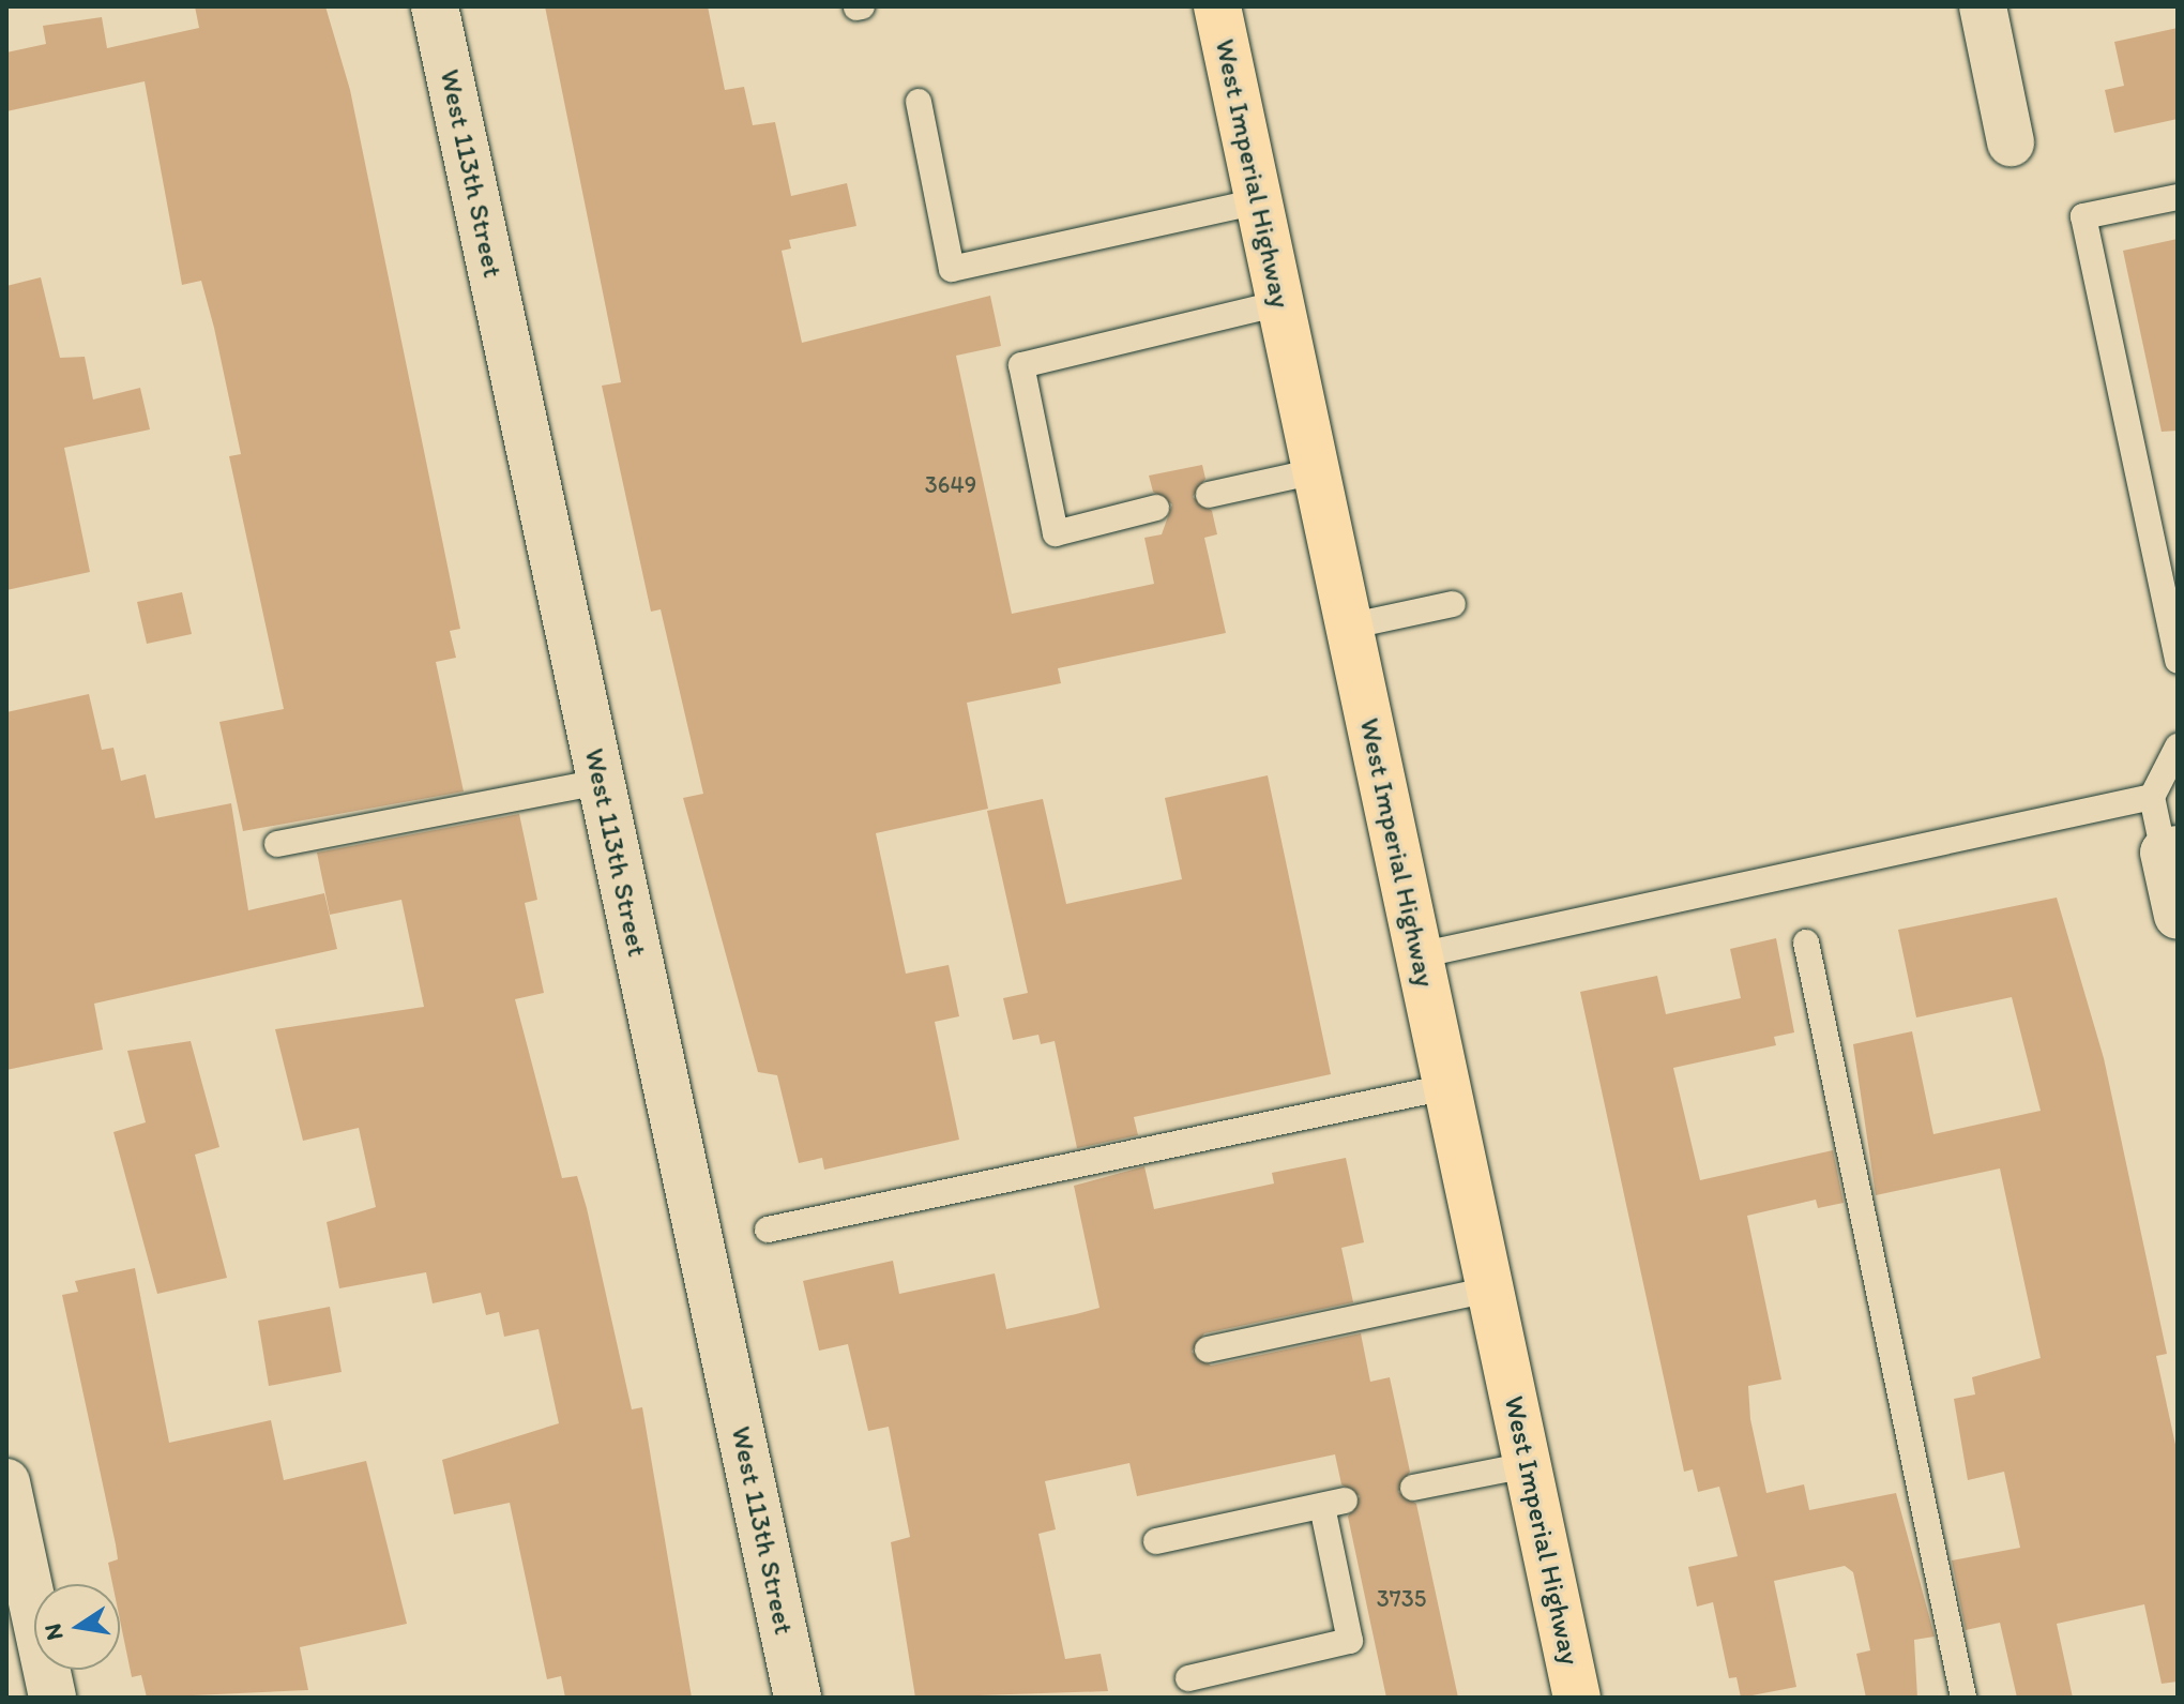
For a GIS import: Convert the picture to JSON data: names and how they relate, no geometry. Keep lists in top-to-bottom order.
{
  "streets": {
    "main road": ["West Imperial Highway"],
    "street": ["West 113th Street"]
  },
  "house_numbers": ["3649", "3735"],
  "north": "left"
}
